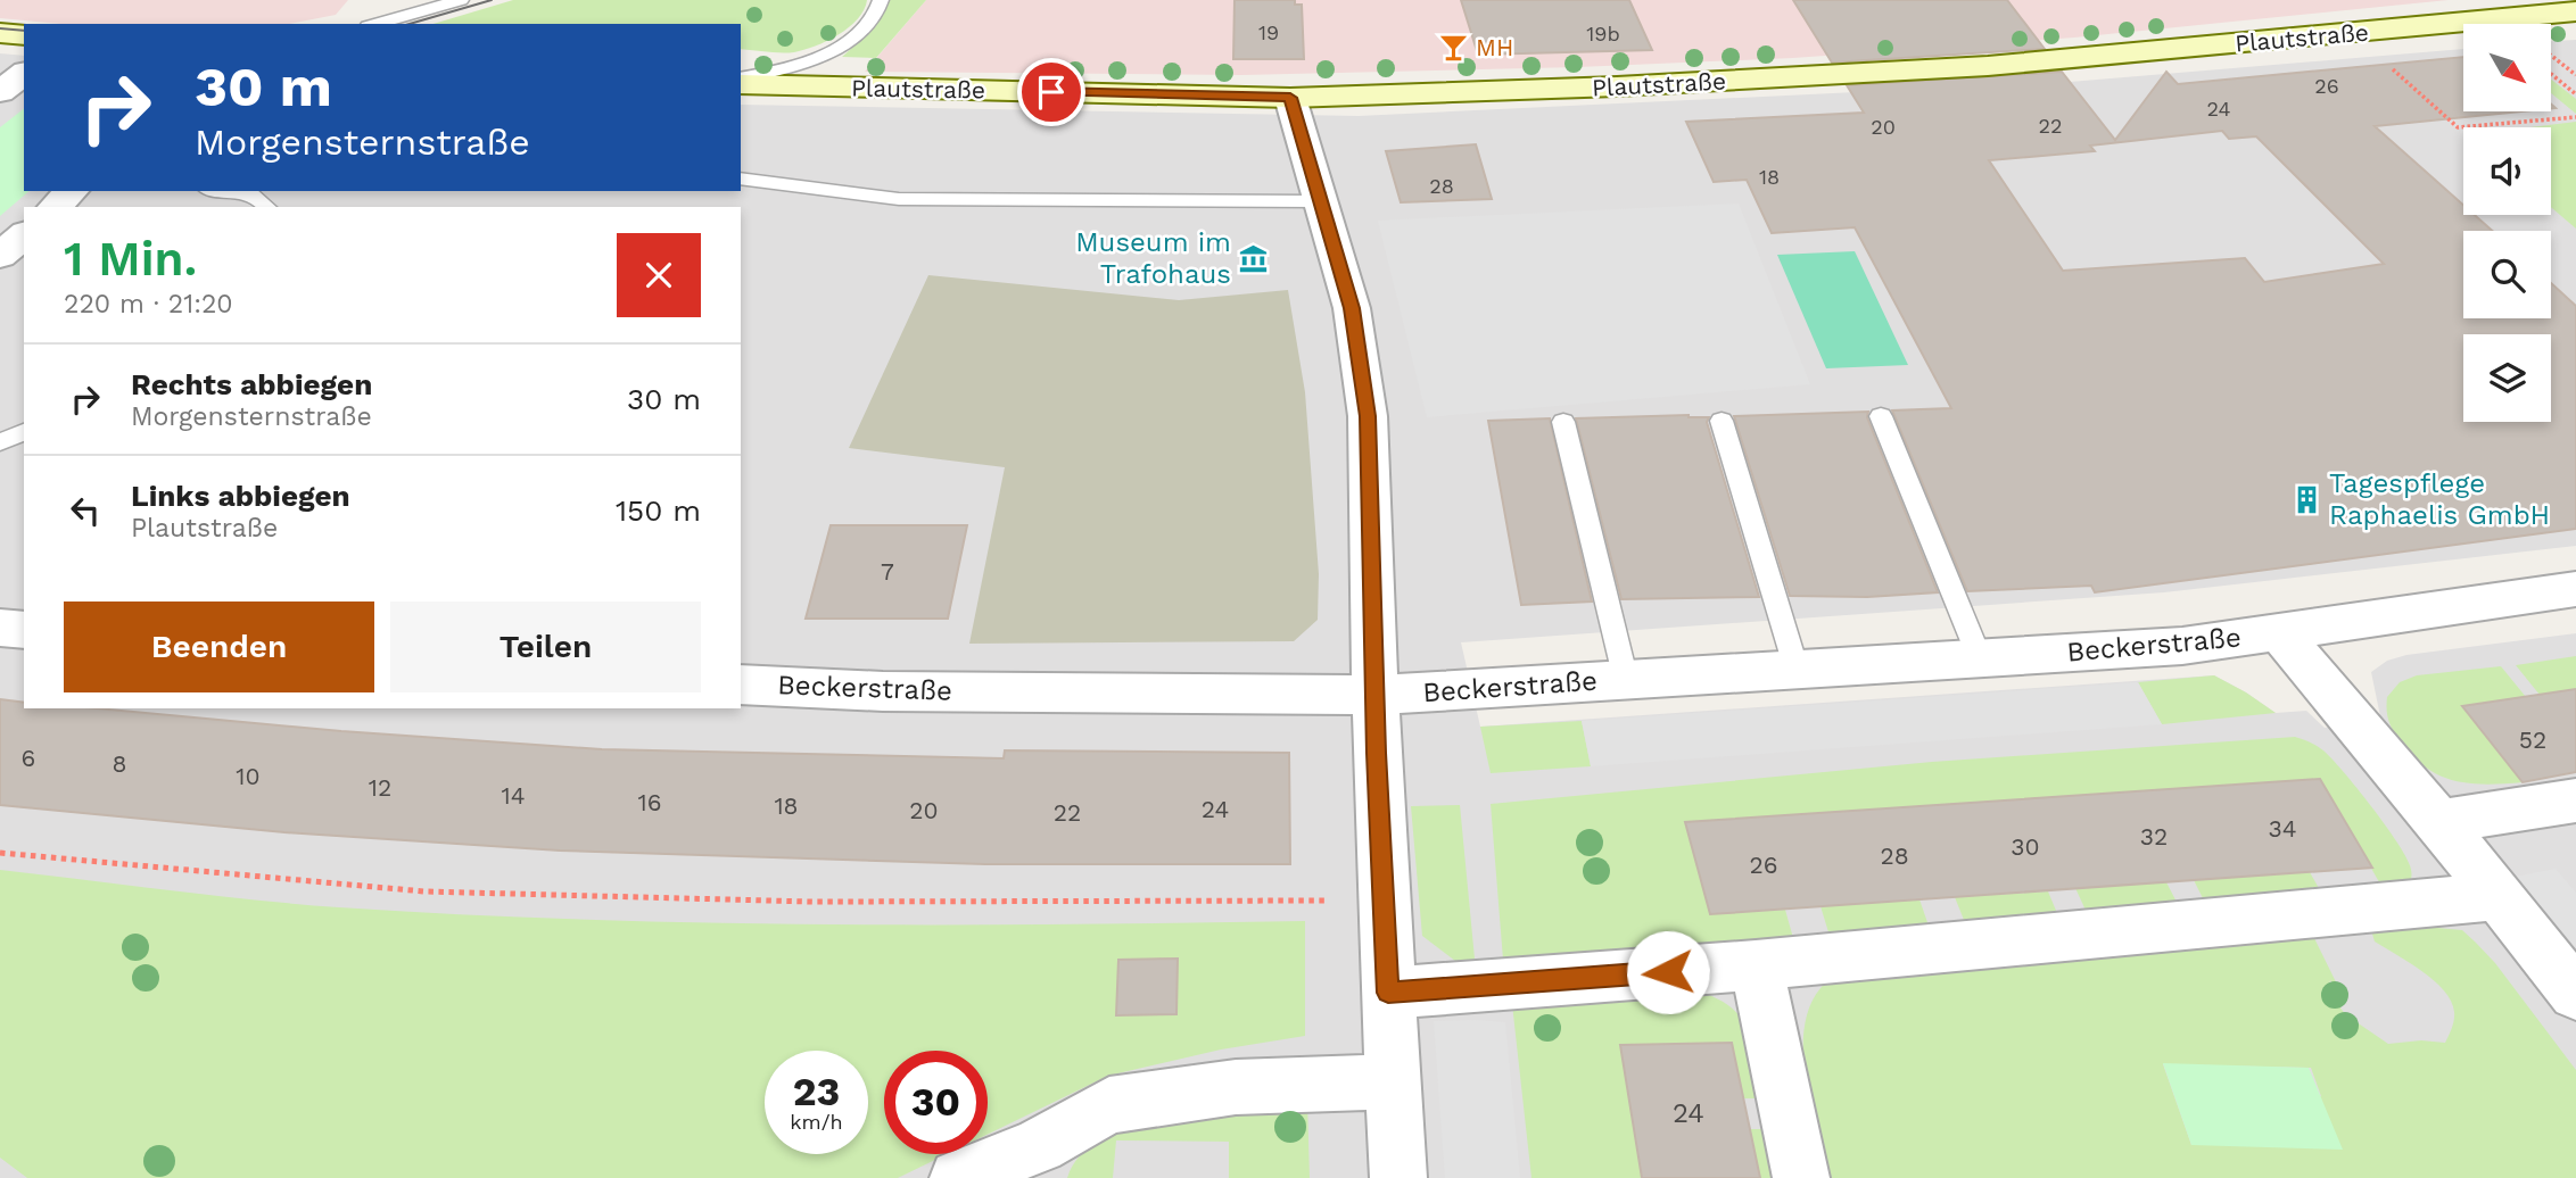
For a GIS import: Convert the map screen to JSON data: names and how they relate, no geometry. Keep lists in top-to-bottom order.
{
  "streets": {
    "main road": ["Plautstraße"],
    "street": ["Beckerstraße"]
  },
  "places": {
    "bar": ["MH"],
    "museum": ["Museum im Trafohaus"],
    "building": ["Tagespflege Raphaelis GmbH"]
  },
  "house_numbers": [
    "19",
    "19b",
    "26",
    "24",
    "22",
    "20",
    "18",
    "28",
    "7",
    "52",
    "6",
    "8",
    "10",
    "12",
    "14",
    "16",
    "18",
    "24",
    "20",
    "22",
    "34",
    "32",
    "30",
    "28",
    "26",
    "24"
  ],
  "north": "bottom right",
  "page": {
    "turn": ["30 m", "Morgensternstraße"],
    "heading": ["1 Min.", "220 m · 21:20"],
    "list": [
      {
        "name": "Rechts abbiegen",
        "note": "Morgensternstraße",
        "value": "30 m"
      },
      {
        "name": "Links abbiegen",
        "note": "Plautstraße",
        "value": "150 m"
      }
    ],
    "buttons": ["Beenden", "Teilen"],
    "speed": "23 km/h",
    "limit": "30"
  }
}
